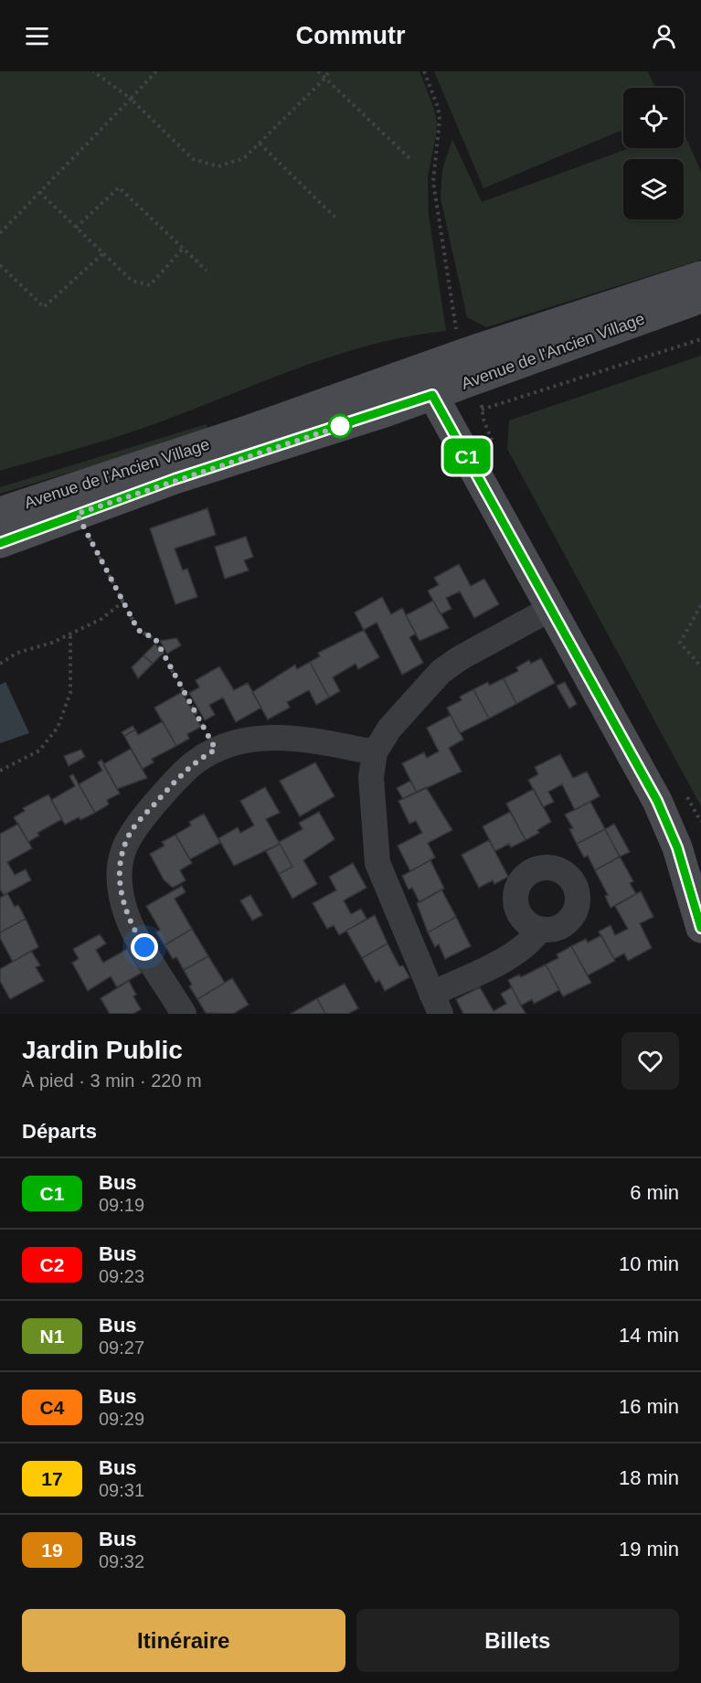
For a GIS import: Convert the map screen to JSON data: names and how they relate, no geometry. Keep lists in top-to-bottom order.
{
  "streets": {
    "street": ["Avenue de l'Ancien Village"]
  },
  "lines": ["bus line C1"],
  "page": {
    "header": "Commutr",
    "on_map": "C1",
    "heading": [
      ["Jardin Public", "À pied · 3 min · 220 m"],
      "Départs"
    ],
    "list": [
      {
        "mark": "C1",
        "name": "Bus",
        "note": "09:19",
        "value": "6 min"
      },
      {
        "mark": "C2",
        "name": "Bus",
        "note": "09:23",
        "value": "10 min"
      },
      {
        "mark": "N1",
        "name": "Bus",
        "note": "09:27",
        "value": "14 min"
      },
      {
        "mark": "C4",
        "name": "Bus",
        "note": "09:29",
        "value": "16 min"
      },
      {
        "mark": "17",
        "name": "Bus",
        "note": "09:31",
        "value": "18 min"
      },
      {
        "mark": "19",
        "name": "Bus",
        "note": "09:32",
        "value": "19 min"
      }
    ],
    "buttons": ["Itinéraire", "Billets"]
  }
}
